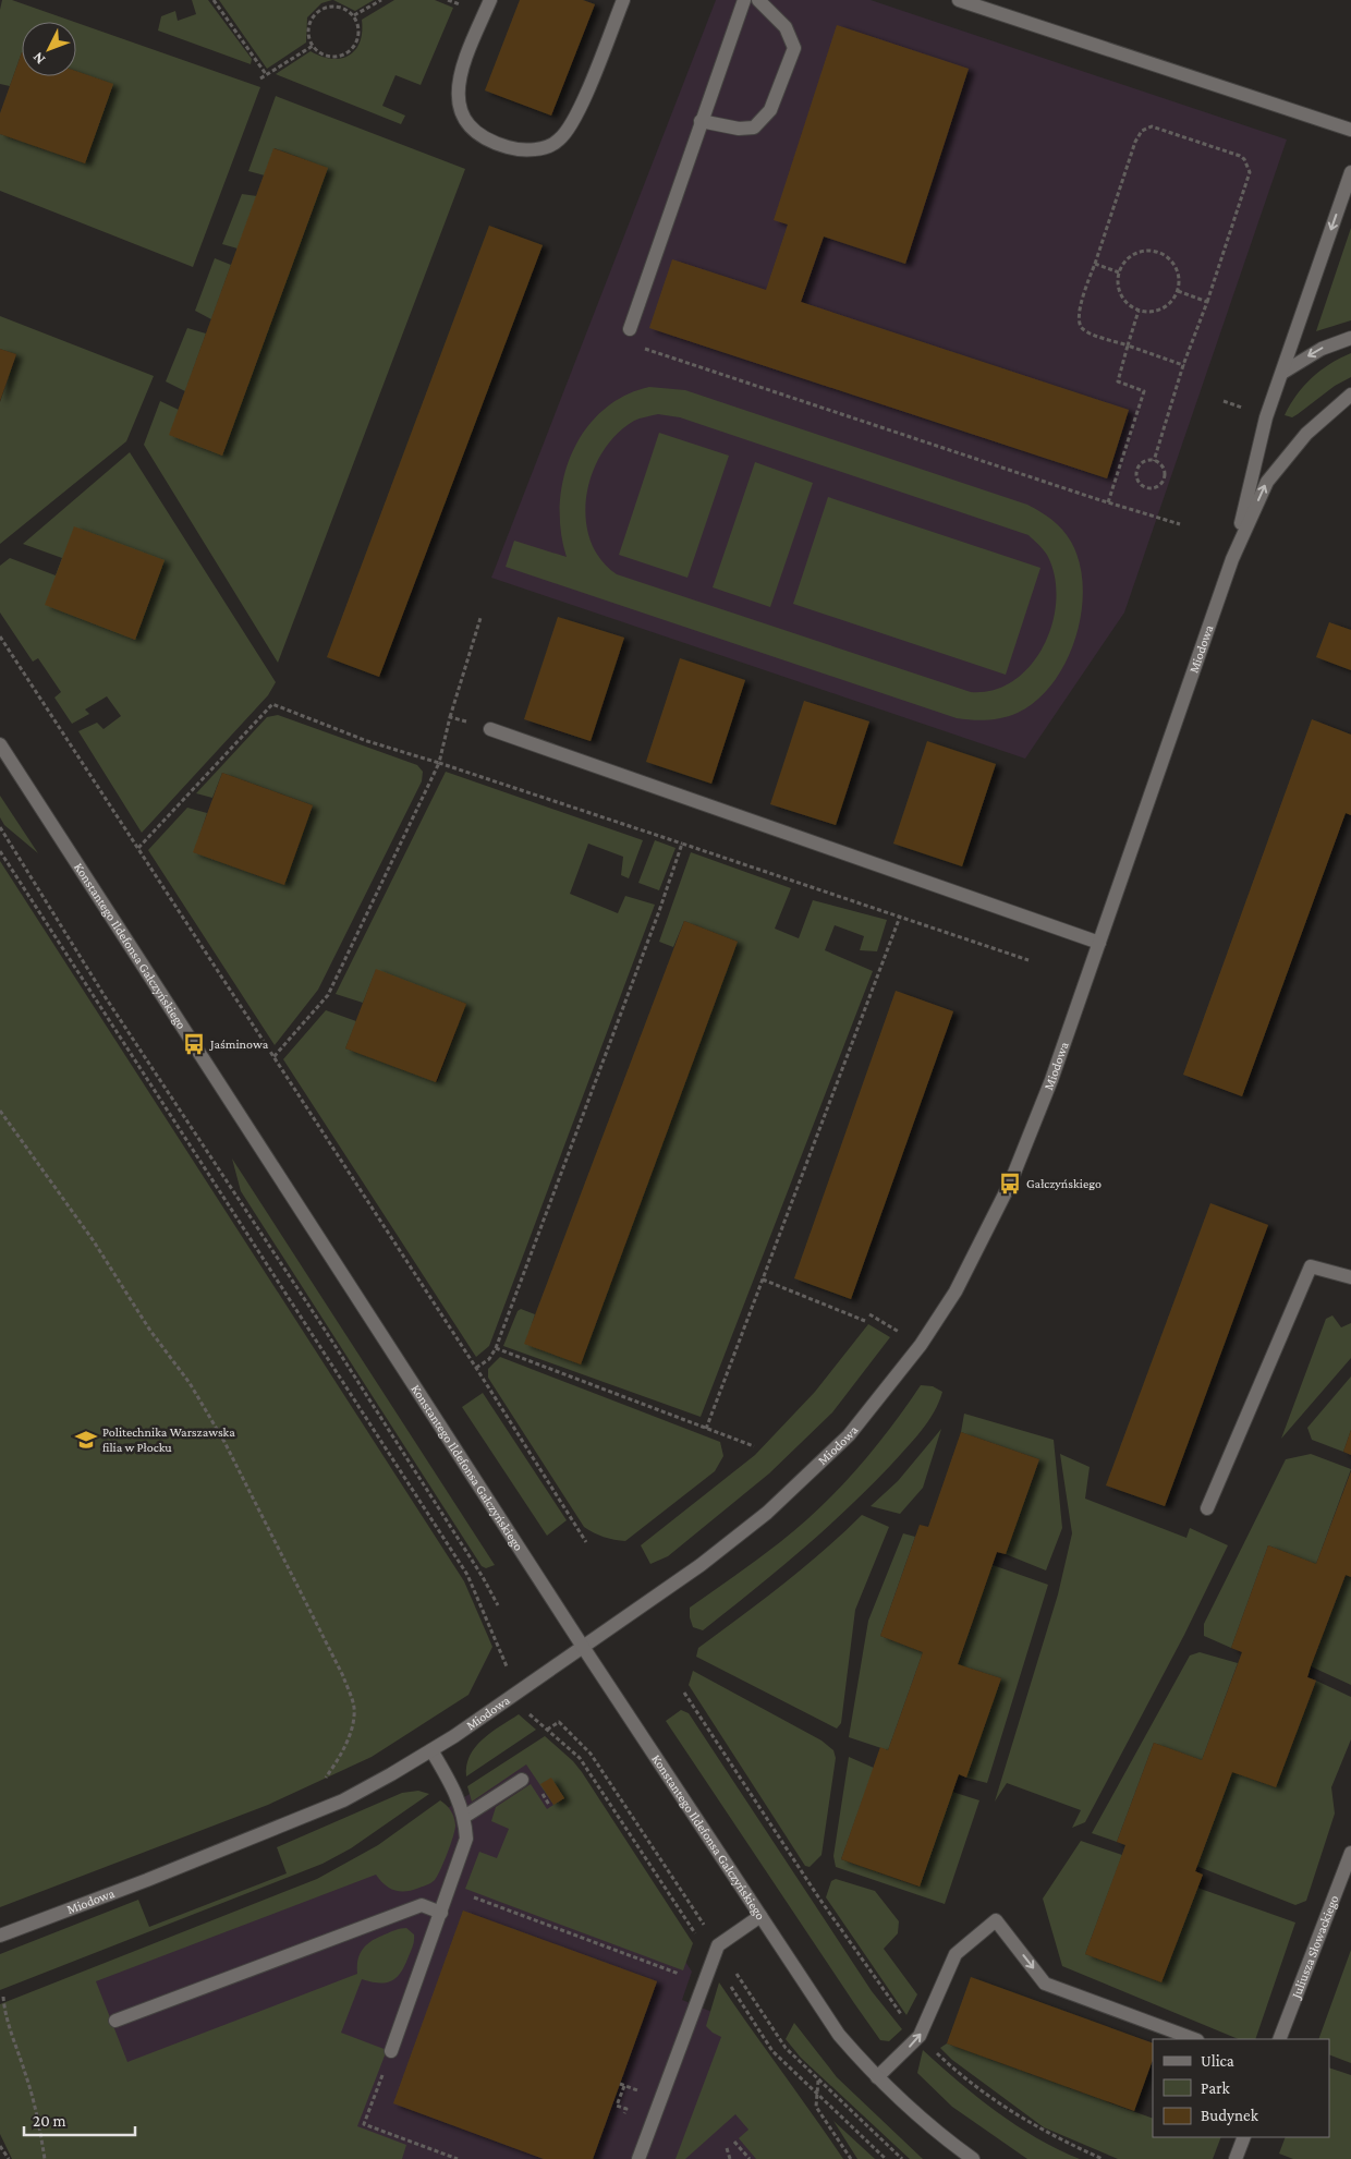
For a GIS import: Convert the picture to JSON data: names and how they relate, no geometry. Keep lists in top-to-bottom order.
{
  "streets": {
    "street": ["Miodowa", "Konstantego Ildefonsa Gałczyńskiego", "Juliusza Słowackiego"]
  },
  "crossings": [
    ["Miodowa", "Konstantego Ildefonsa Gałczyńskiego"]
  ],
  "places": {
    "bus stop": ["Jaśminowa", "Gałczyńskiego"],
    "school or university": ["Politechnika Warszawska filia w Płocku"]
  },
  "legend": ["Ulica", "Park", "Budynek"],
  "scale_bar": "20 m",
  "north": "bottom left"
}
